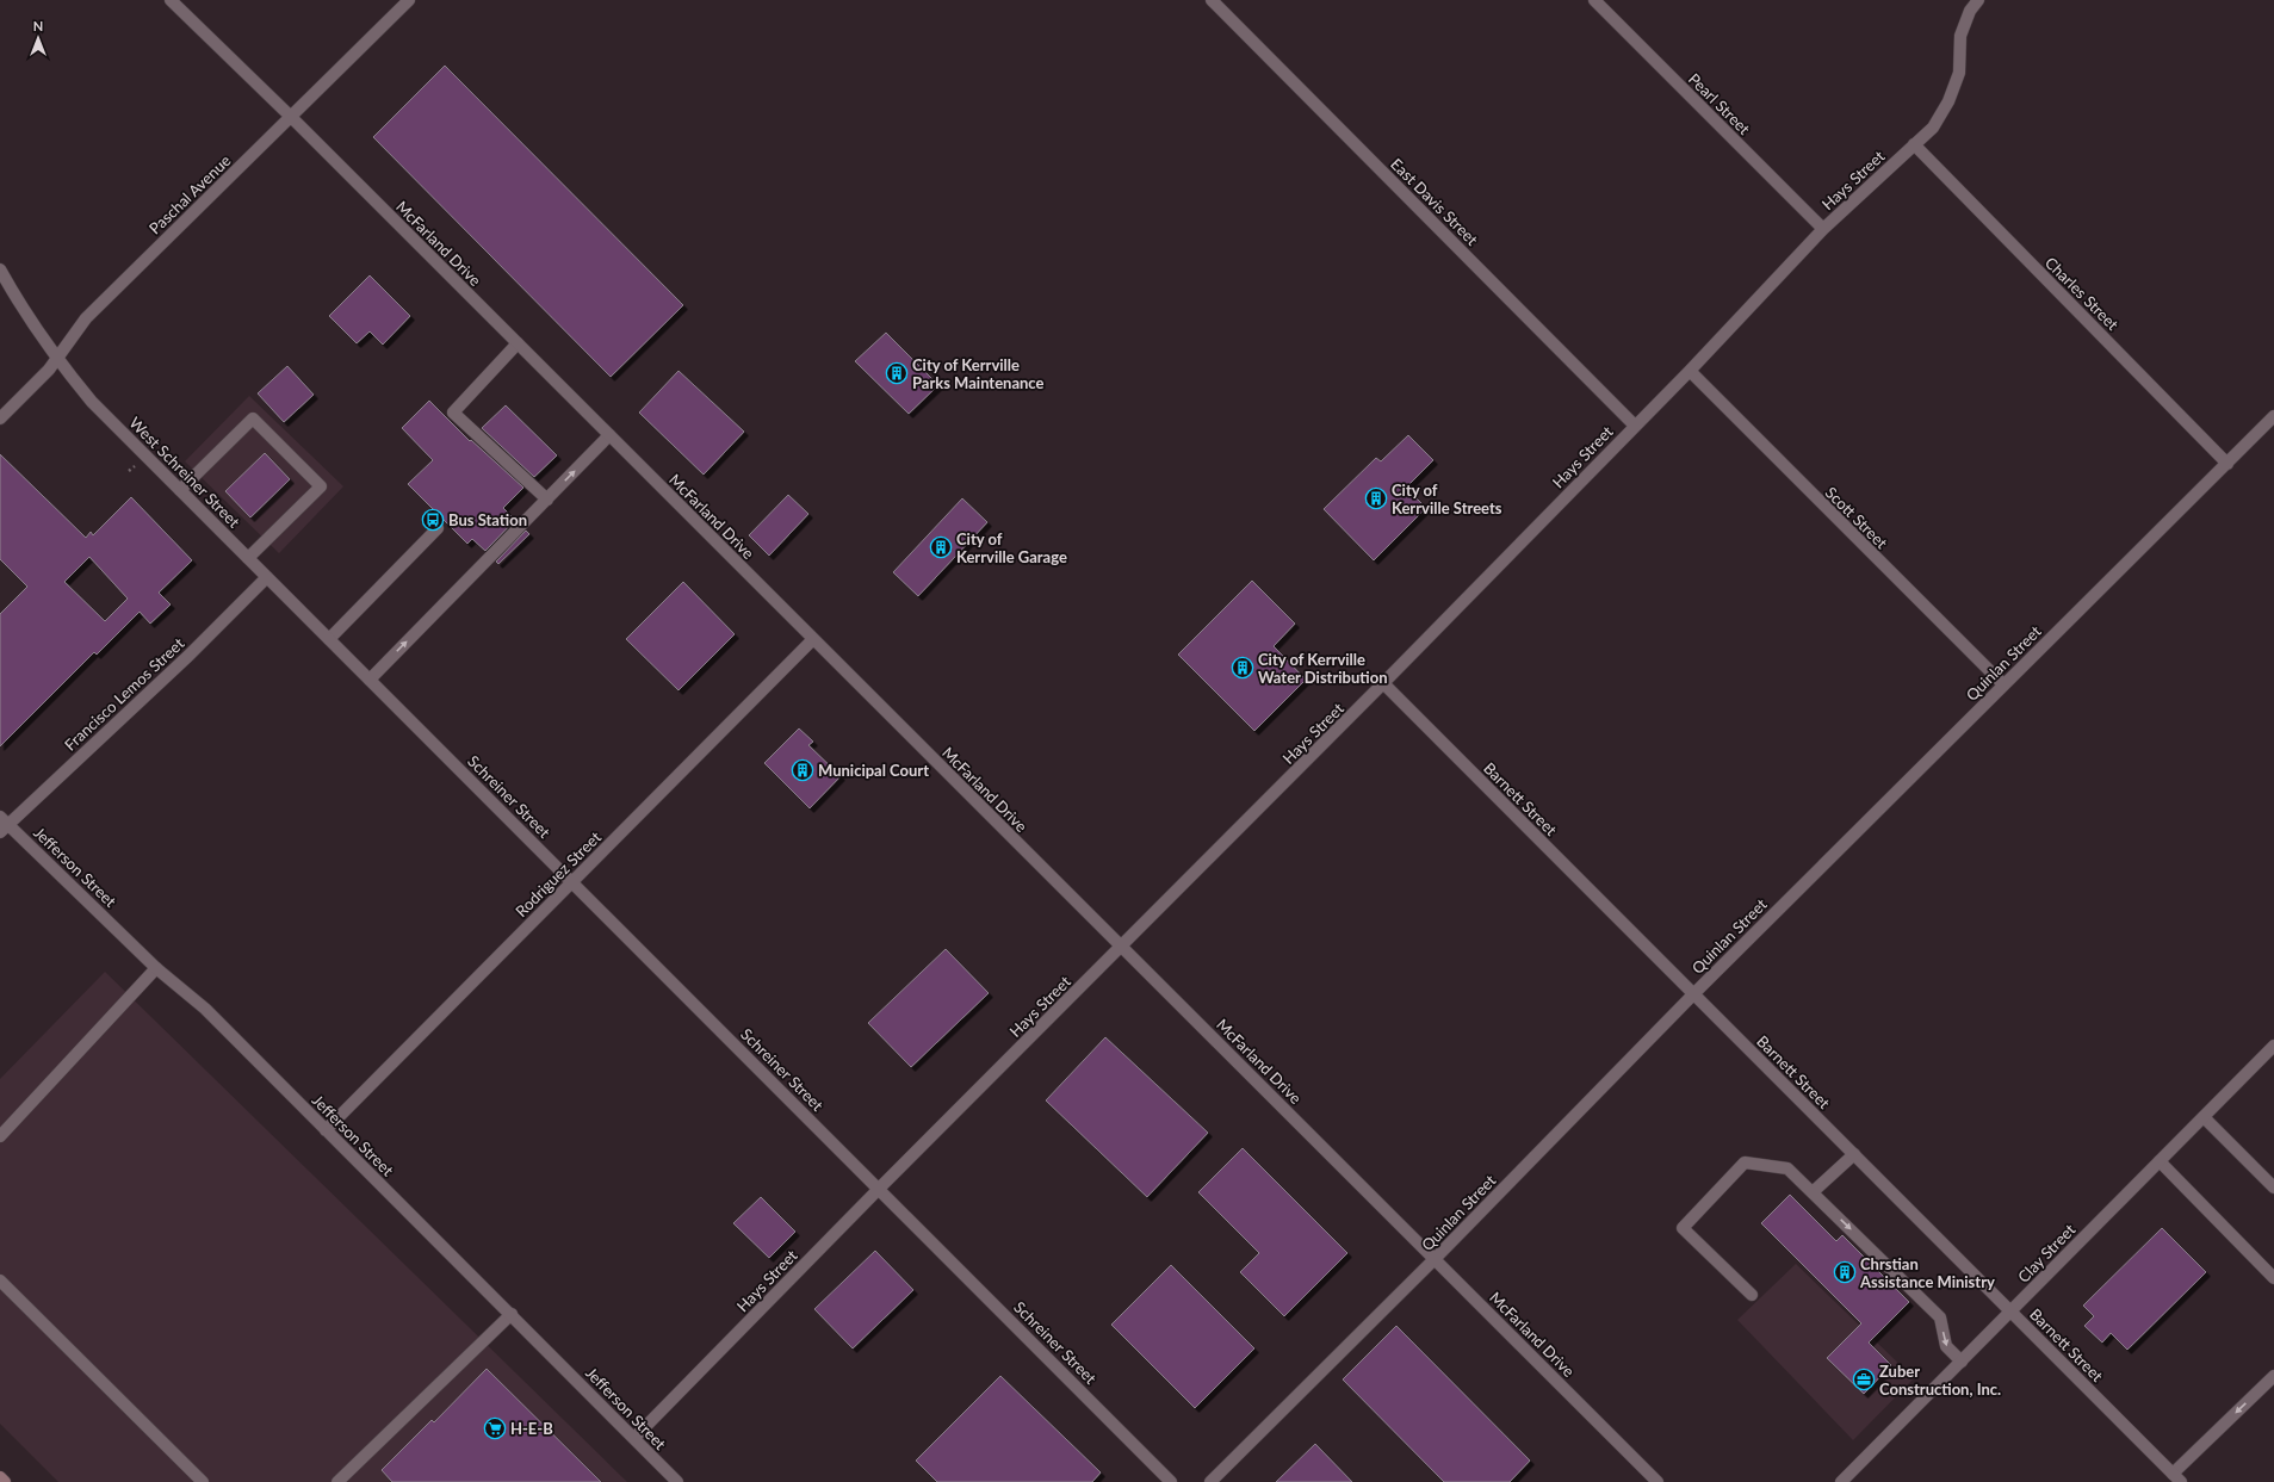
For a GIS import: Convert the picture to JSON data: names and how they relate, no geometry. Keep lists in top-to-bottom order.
{
  "streets": {
    "street": [
      "Pearl Street",
      "Hays Street",
      "Paschal Avenue",
      "East Davis Street",
      "McFarland Drive",
      "Charles Street",
      "West Schreiner Street",
      "Scott Street",
      "Quinlan Street",
      "Francisco Lemos Street",
      "Schreiner Street",
      "Barnett Street",
      "Jefferson Street",
      "Rodriguez Street",
      "Clay Street"
    ]
  },
  "crossings": [
    ["Pearl Street", "Hays Street"],
    ["Hays Street", "East Davis Street"],
    ["Hays Street", "McFarland Drive"],
    ["Hays Street", "Charles Street"],
    ["Hays Street", "Scott Street"],
    ["Hays Street", "Schreiner Street"],
    ["Hays Street", "Barnett Street"],
    ["Hays Street", "Jefferson Street"],
    ["Paschal Avenue", "McFarland Drive"],
    ["Paschal Avenue", "West Schreiner Street"],
    ["McFarland Drive", "Quinlan Street"],
    ["McFarland Drive", "Rodriguez Street"],
    ["Charles Street", "Quinlan Street"],
    ["West Schreiner Street", "Francisco Lemos Street"],
    ["West Schreiner Street", "Schreiner Street"],
    ["Scott Street", "Quinlan Street"],
    ["Quinlan Street", "Barnett Street"],
    ["Francisco Lemos Street", "Jefferson Street"],
    ["Schreiner Street", "Rodriguez Street"],
    ["Barnett Street", "Clay Street"],
    ["Jefferson Street", "Rodriguez Street"]
  ],
  "places": {
    "building": [
      "City of Kerrville Parks Maintenance",
      "City of Kerrville Streets",
      "City of Kerrville Garage",
      "City of Kerrville Water Distribution",
      "Municipal Court",
      "Chrstian Assistance Ministry"
    ],
    "bus stop": ["Bus Station"],
    "office": ["Zuber Construction, Inc."],
    "supermarket": ["H-E-B"]
  },
  "north": "top"
}
